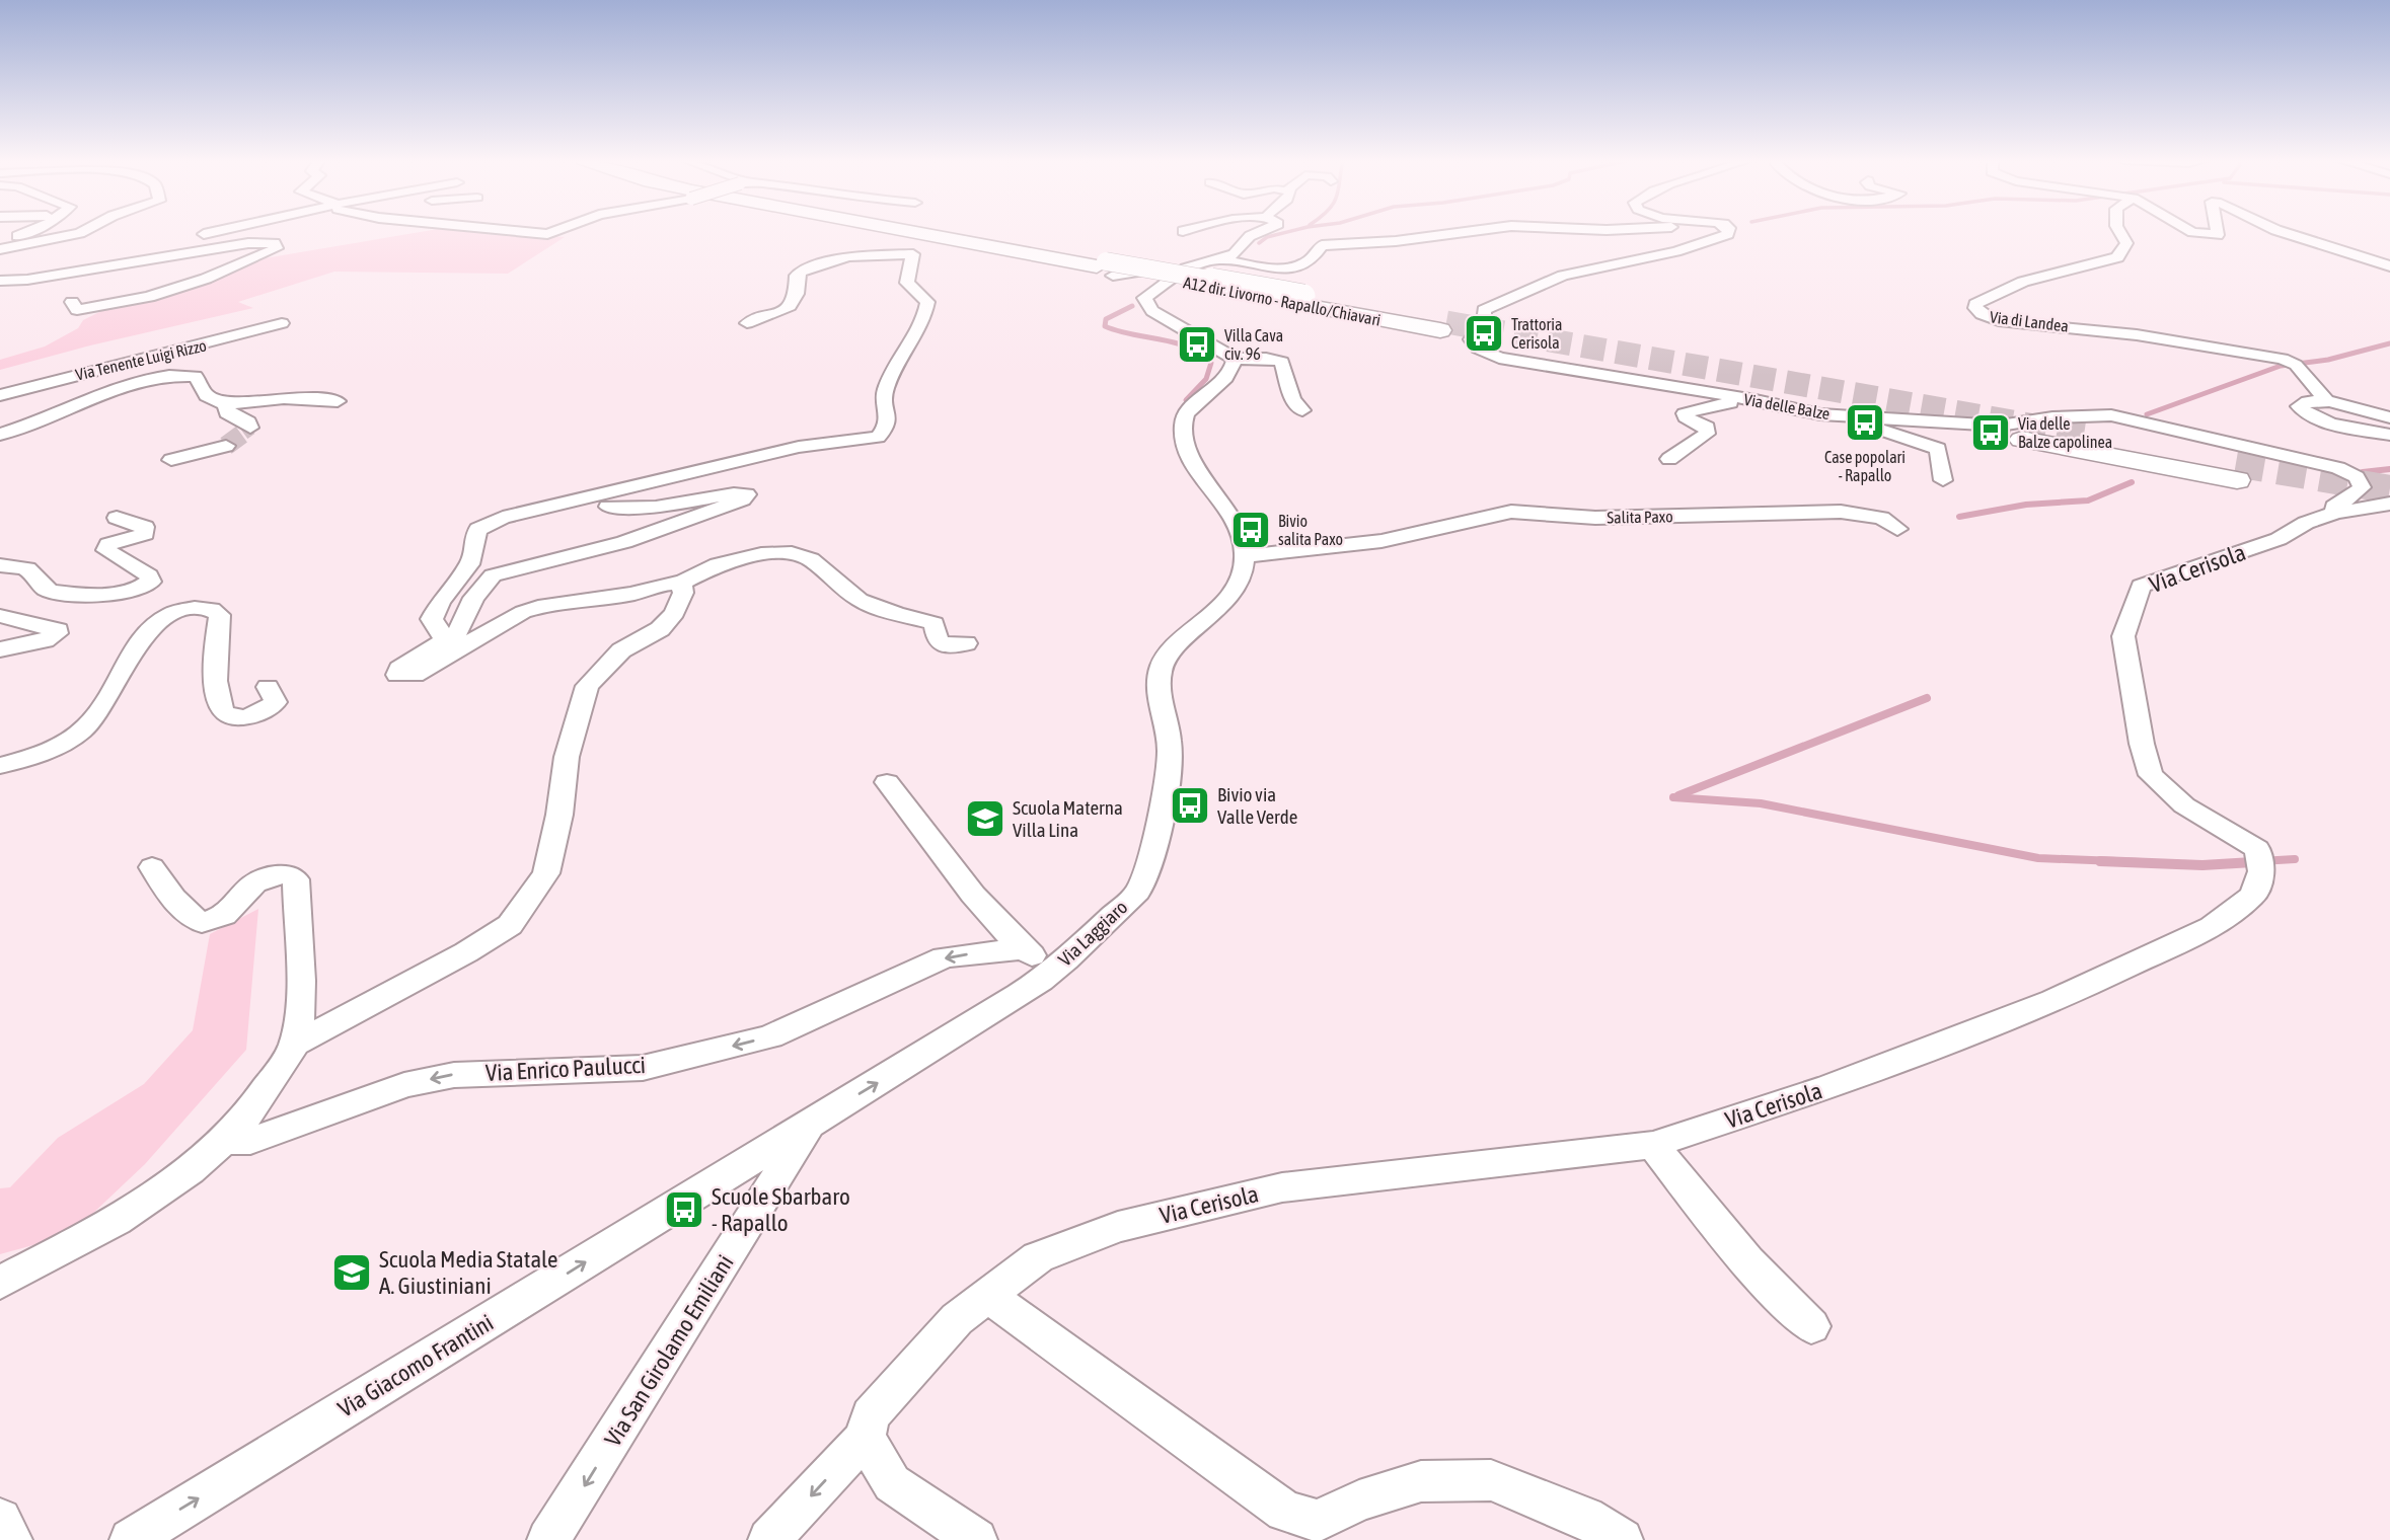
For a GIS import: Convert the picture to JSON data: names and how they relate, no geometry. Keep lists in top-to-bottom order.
{
  "streets": {
    "highway": ["A12 dir. Livorno - Rapallo/Chiavari"],
    "street": [
      "Via di Landea",
      "Via Tenente Luigi Rizzo",
      "Via delle Balze",
      "Salita Paxo",
      "Via Cerisola",
      "Via Laggiaro",
      "Via Enrico Paulucci",
      "Via San Girolamo Emiliani",
      "Via Giacomo Frantini"
    ]
  },
  "crossings": [
    ["Via delle Balze", "Via Cerisola"],
    ["Salita Paxo", "Via Laggiaro"],
    ["Via Laggiaro", "Via Enrico Paulucci"],
    ["Via Laggiaro", "Via San Girolamo Emiliani"],
    ["Via Laggiaro", "Via Giacomo Frantini"],
    ["Via San Girolamo Emiliani", "Via Giacomo Frantini"]
  ],
  "one_way": ["Via Enrico Paulucci", "Via San Girolamo Emiliani", "Via Giacomo Frantini"],
  "places": {
    "bus stop": [
      "Trattoria Cerisola",
      "Villa Cava civ. 96",
      "Case popolari - Rapallo",
      "Via delle Balze capolinea",
      "Bivio salita Paxo",
      "Bivio via Valle Verde",
      "Scuole Sbarbaro - Rapallo"
    ],
    "school or university": ["Scuola Materna Villa Lina", "Scuola Media Statale A. Giustiniani"]
  }
}
